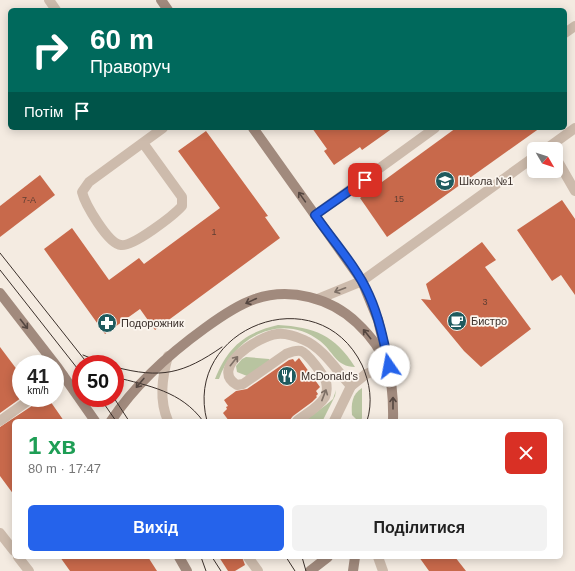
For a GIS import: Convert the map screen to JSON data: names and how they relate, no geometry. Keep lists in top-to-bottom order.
{
  "places": {
    "school or university": ["Школа №1"],
    "cafe": ["Бистро"],
    "pharmacy": ["Подорожник"],
    "restaurant": ["McDonald's"]
  },
  "house_numbers": [
    "15",
    "7-А",
    "1",
    "3"
  ],
  "north": "bottom right",
  "page": {
    "turn": ["60 m", "Праворуч"],
    "then": "Потім",
    "speed": "41 km/h",
    "limit": "50",
    "heading": ["1 хв", "80 m · 17:47"],
    "buttons": ["Вихід", "Поділитися"]
  }
}
